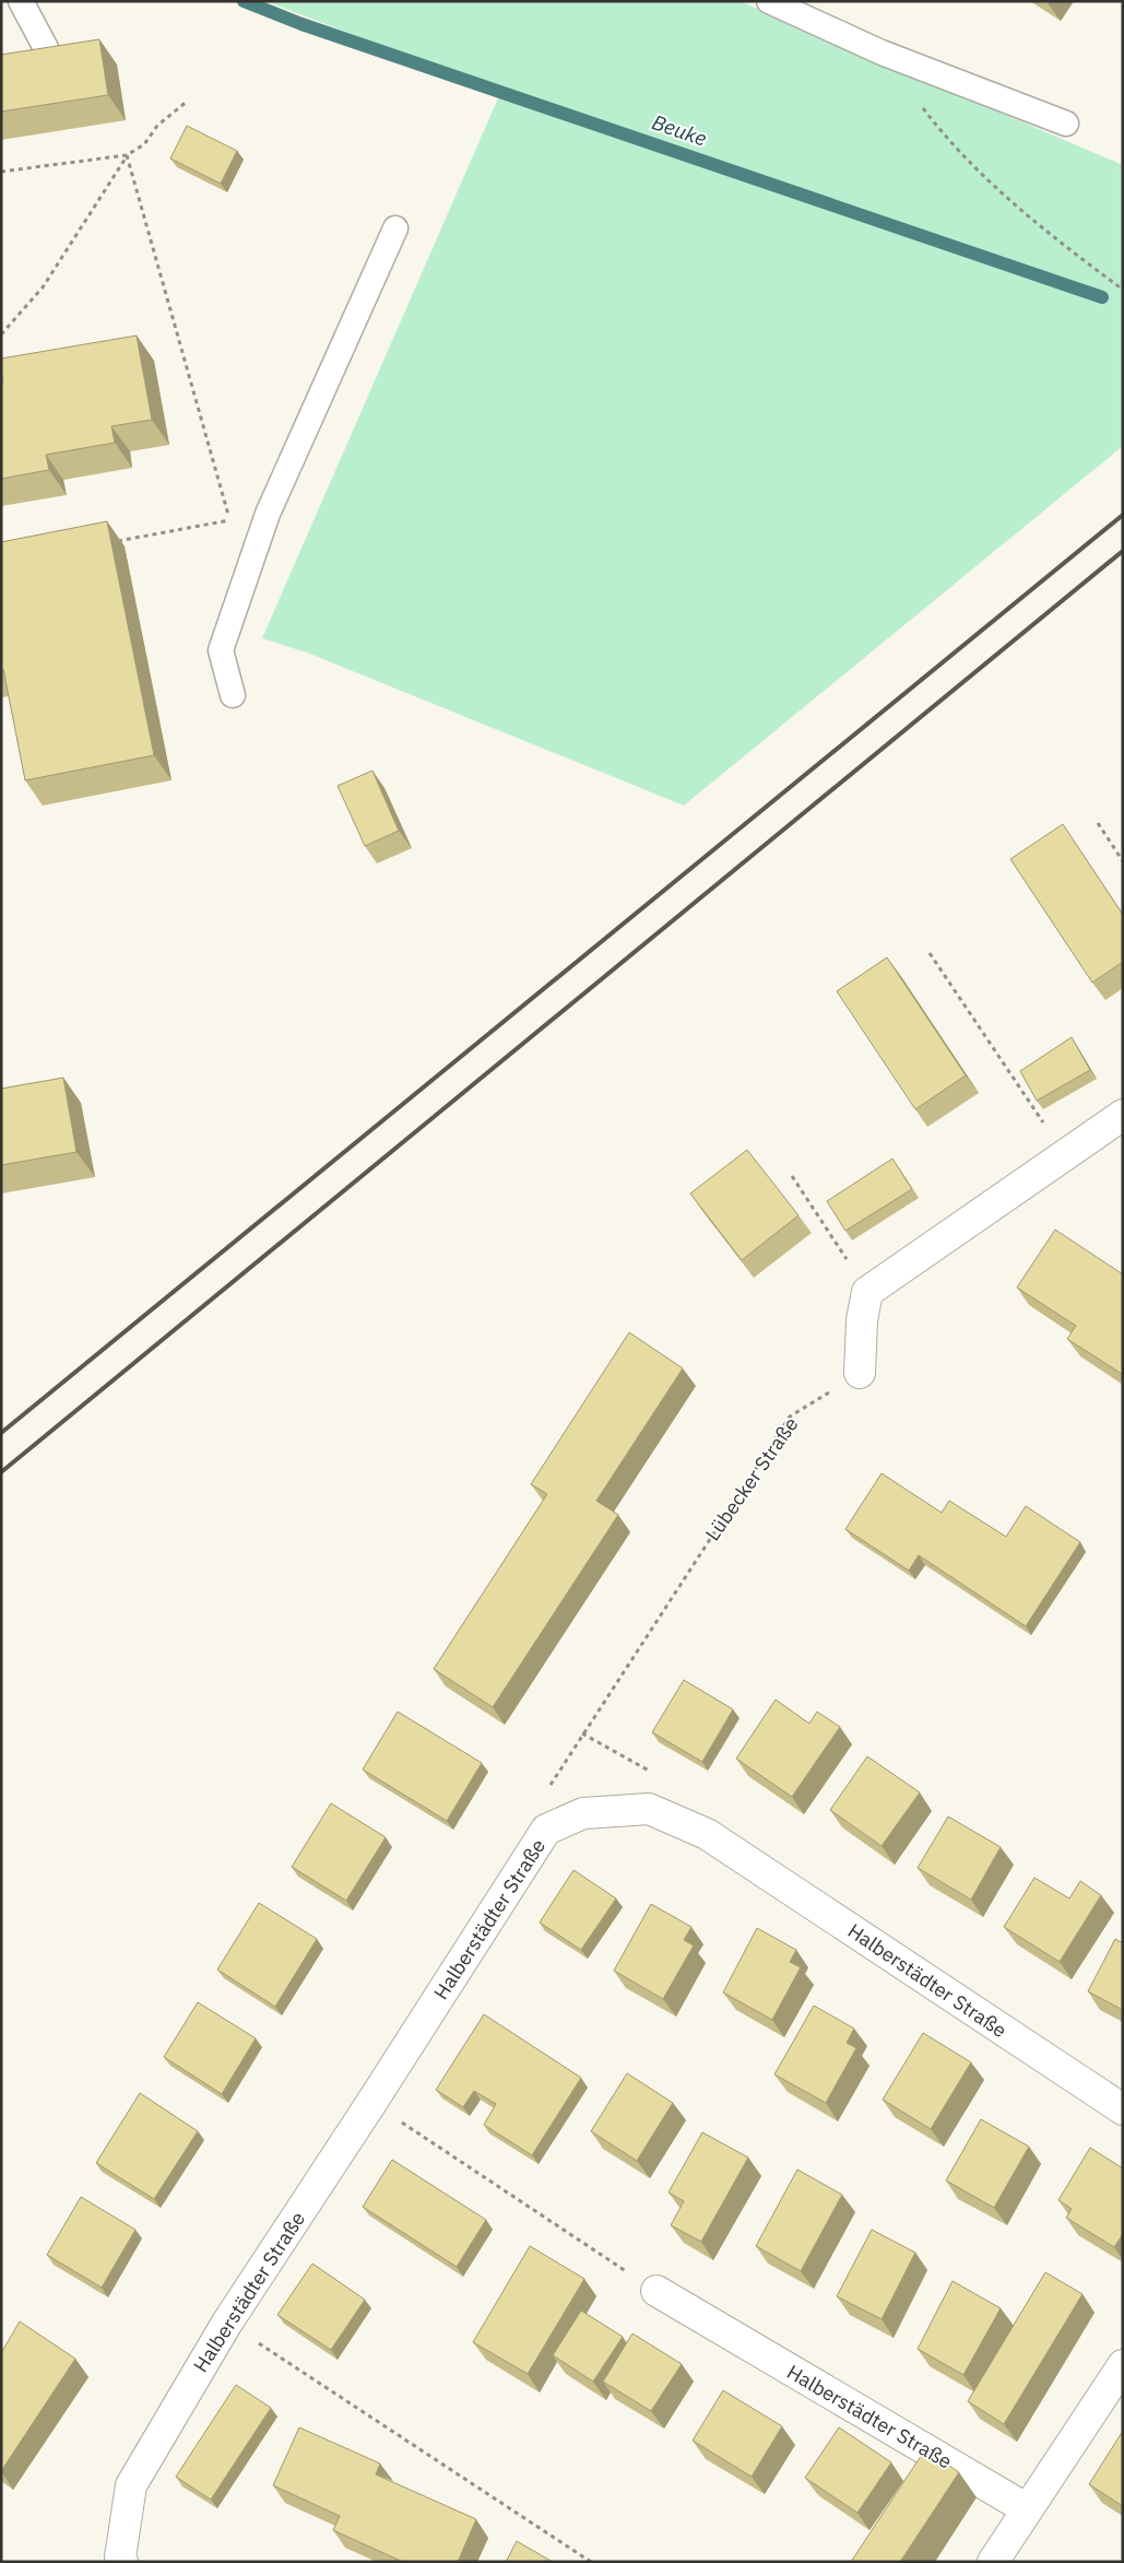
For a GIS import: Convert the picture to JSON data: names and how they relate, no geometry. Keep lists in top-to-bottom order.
{
  "streets": {
    "street": ["Halberstädter Straße"],
    "path": ["Lübecker Straße"]
  },
  "crossings": [
    ["Lübecker Straße", "Halberstädter Straße"]
  ],
  "water": ["Beuke"]
}
